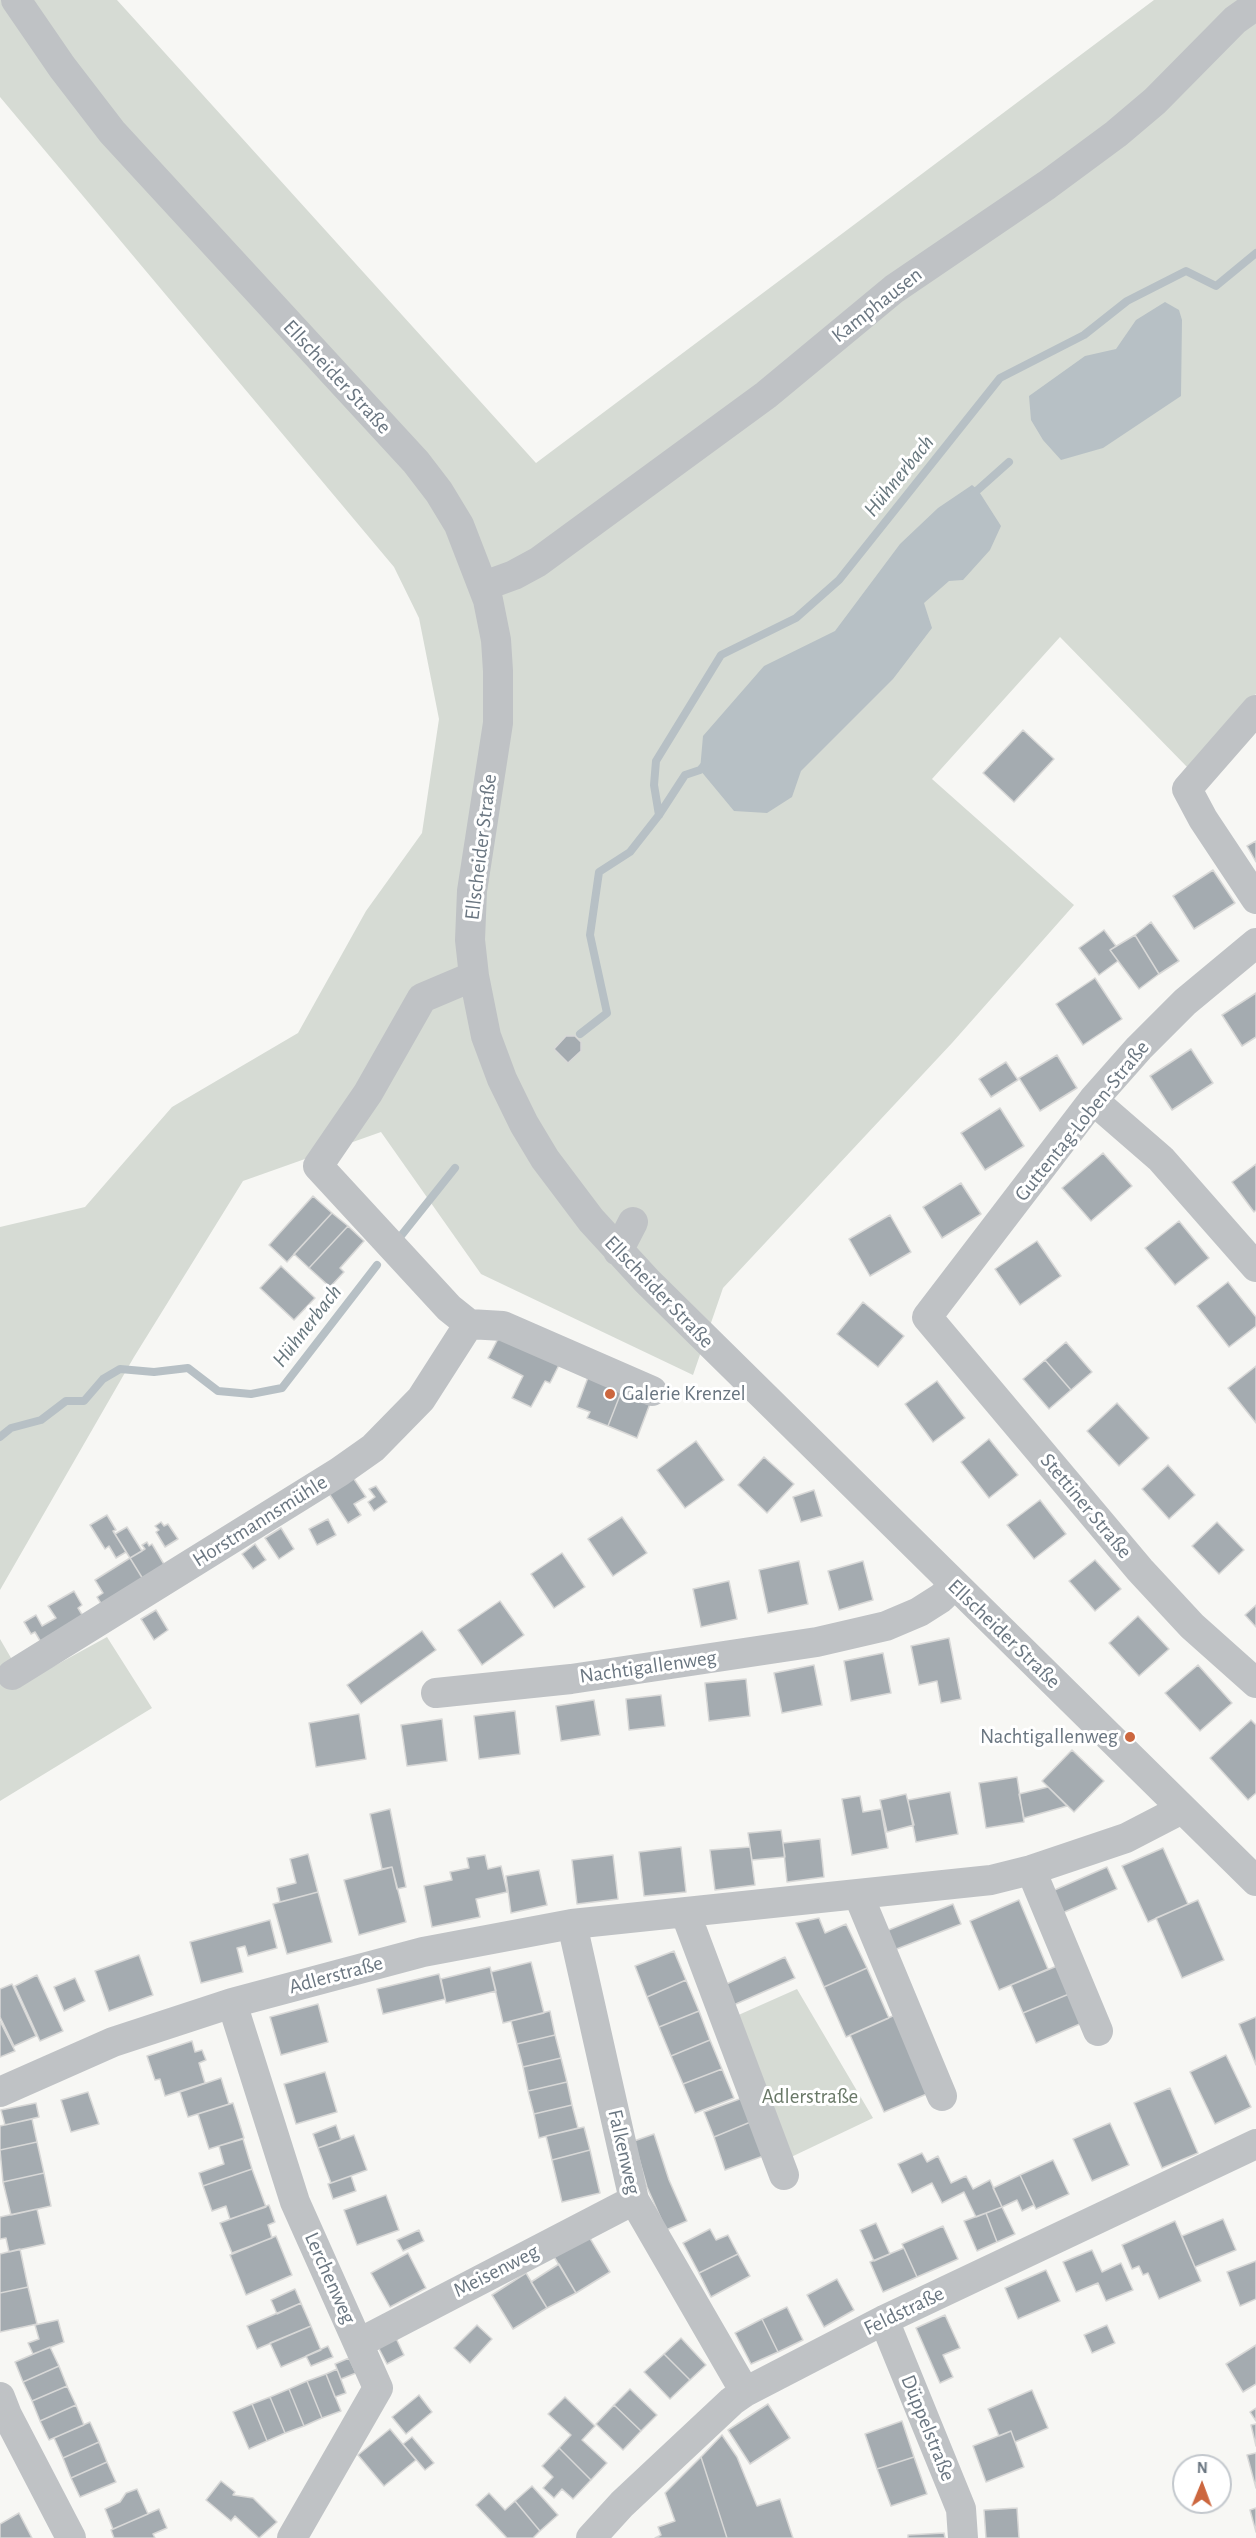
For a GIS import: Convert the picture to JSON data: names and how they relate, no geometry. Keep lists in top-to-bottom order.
{
  "streets": {
    "street": [
      "Kamphausen",
      "Ellscheider Straße",
      "Guttentag-Loben-Straße",
      "Stettiner Straße",
      "Horstmannsmühle",
      "Nachtigallenweg",
      "Adlerstraße",
      "Falkenweg",
      "Meisenweg",
      "Lerchenweg",
      "Feldstraße",
      "Düppelstraße"
    ]
  },
  "crossings": [
    ["Kamphausen", "Ellscheider Straße"],
    ["Ellscheider Straße", "Nachtigallenweg"],
    ["Ellscheider Straße", "Adlerstraße"],
    ["Guttentag-Loben-Straße", "Stettiner Straße"],
    ["Adlerstraße", "Falkenweg"],
    ["Adlerstraße", "Lerchenweg"],
    ["Falkenweg", "Meisenweg"],
    ["Falkenweg", "Feldstraße"],
    ["Meisenweg", "Lerchenweg"],
    ["Feldstraße", "Düppelstraße"]
  ],
  "water": ["Hühnerbach"],
  "parks": ["Adlerstraße"],
  "places": ["Galerie Krenzel", "Nachtigallenweg"],
  "north": "top"
}
